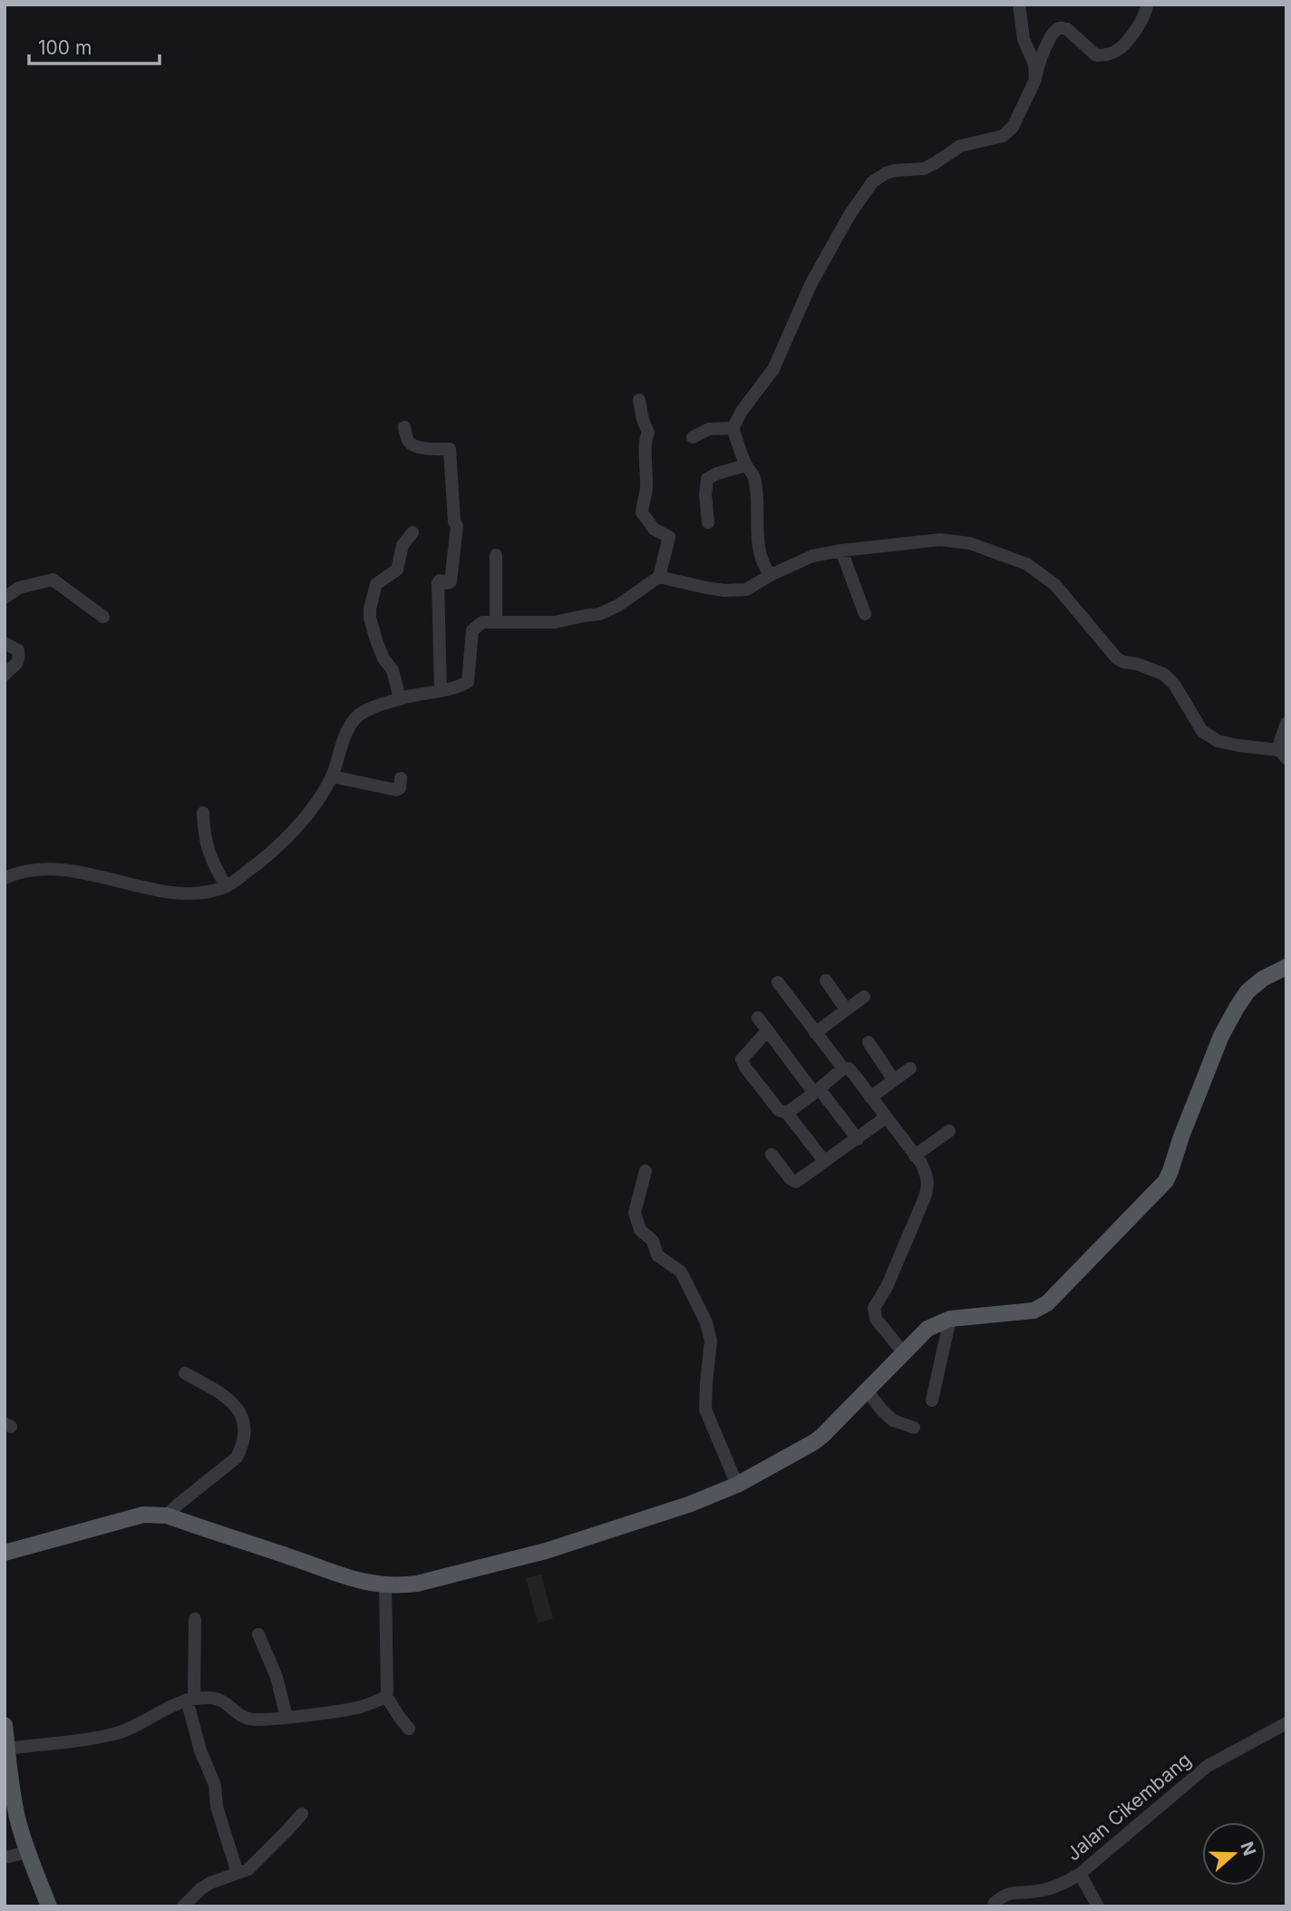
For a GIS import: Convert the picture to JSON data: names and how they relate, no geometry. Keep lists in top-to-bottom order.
{
  "streets": {
    "street": ["Jalan Cikembang"]
  },
  "scale_bar": "100 m",
  "north": "right"
}
